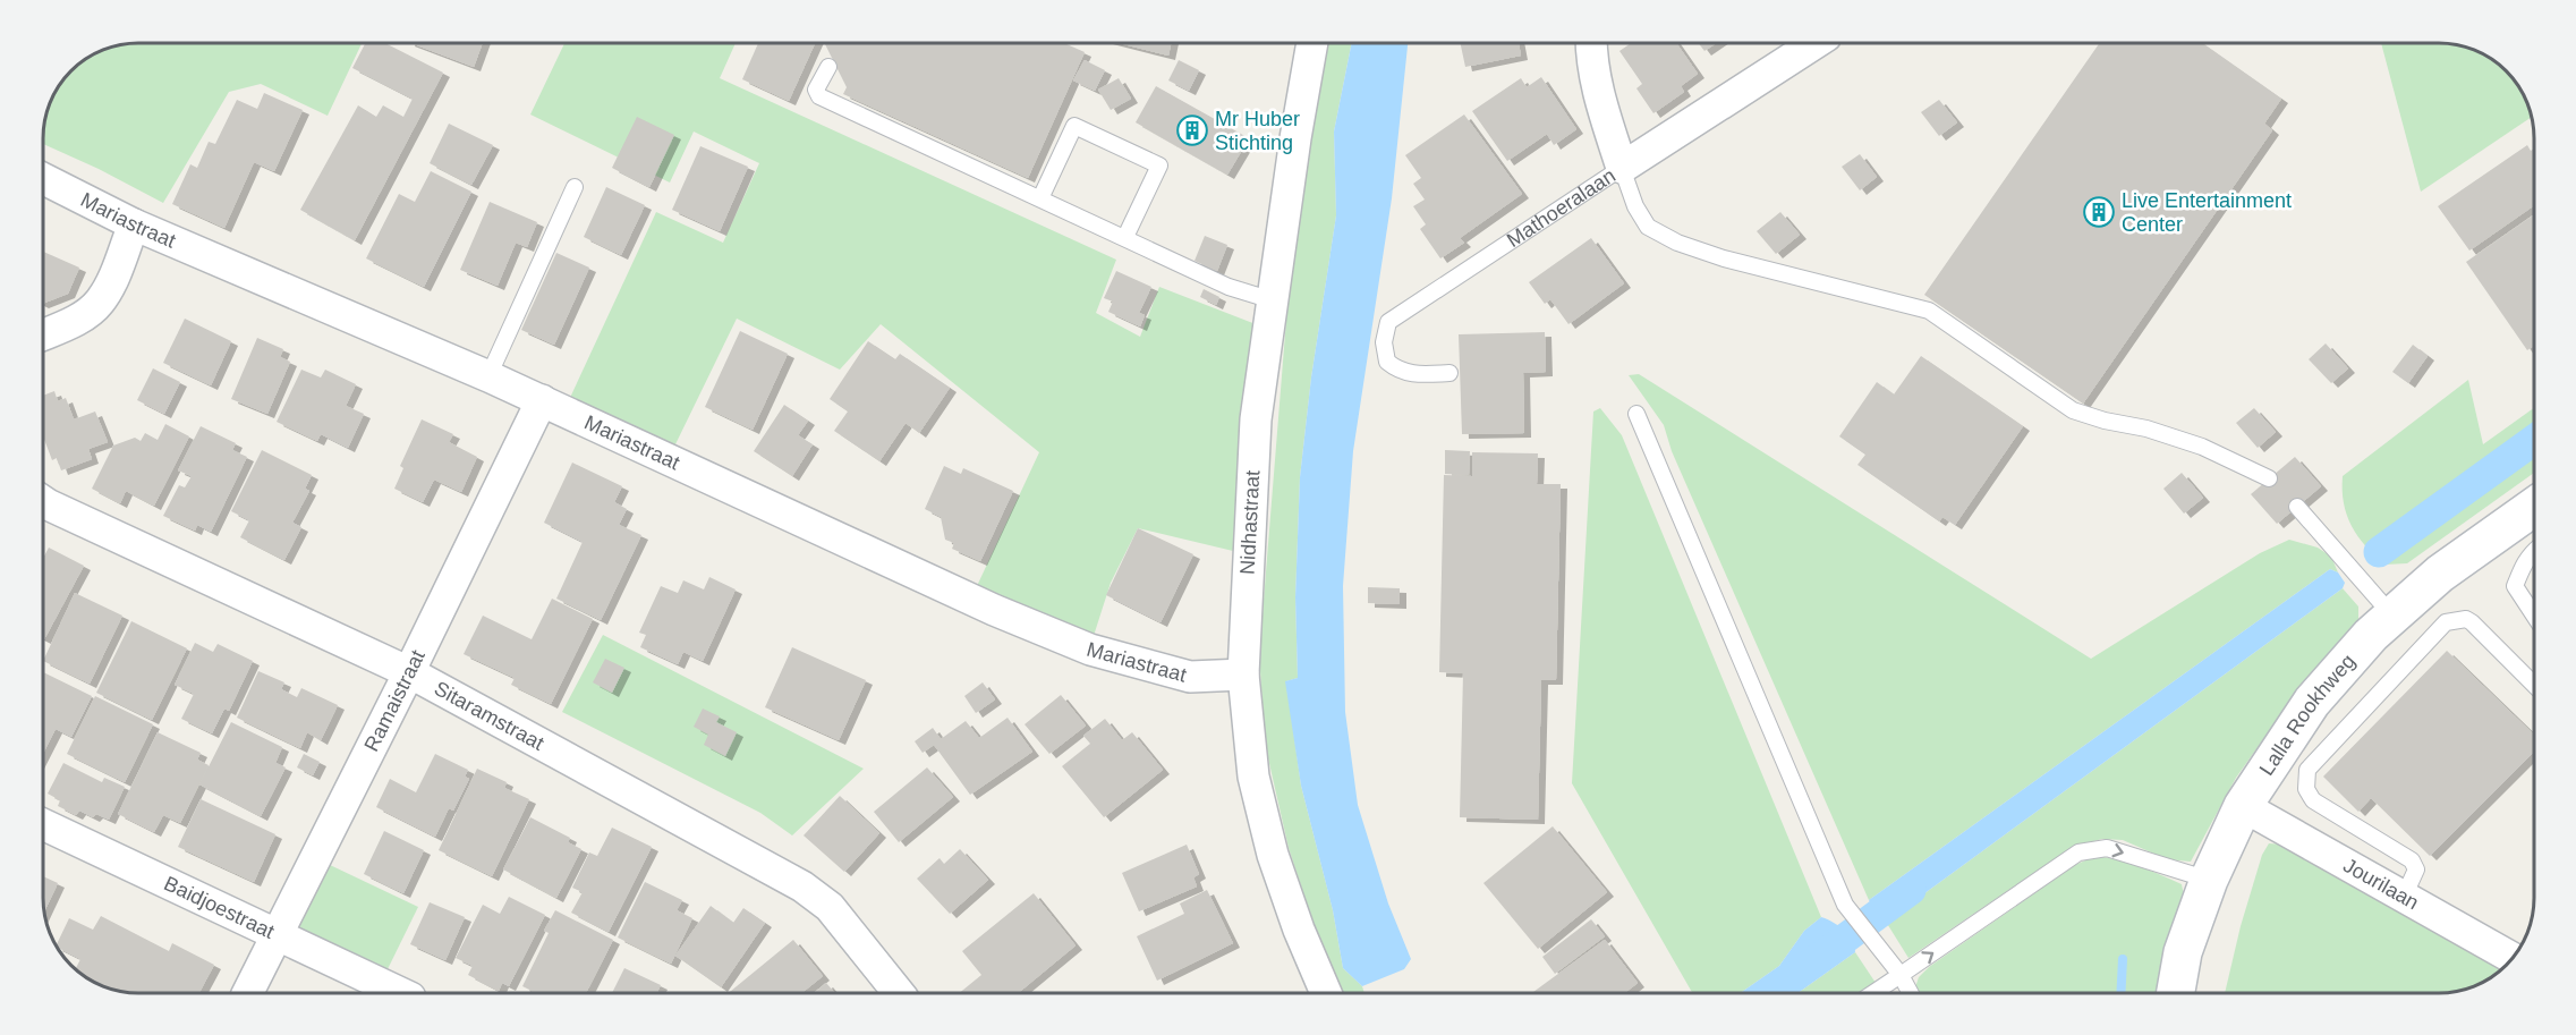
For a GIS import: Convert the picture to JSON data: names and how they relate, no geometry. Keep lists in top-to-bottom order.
{
  "streets": {
    "street": [
      "Mathoeralaan",
      "Mariastraat",
      "Nidhastraat",
      "Ramaistraat",
      "Sitaramstraat",
      "Lalla Rookhweg",
      "Jourilaan",
      "Baidjoestraat"
    ]
  },
  "crossings": [
    ["Mariastraat", "Nidhastraat"],
    ["Mariastraat", "Ramaistraat"],
    ["Ramaistraat", "Sitaramstraat"],
    ["Ramaistraat", "Baidjoestraat"],
    ["Lalla Rookhweg", "Jourilaan"]
  ],
  "places": {
    "building": ["Mr Huber Stichting", "Live Entertainment Center"]
  }
}
